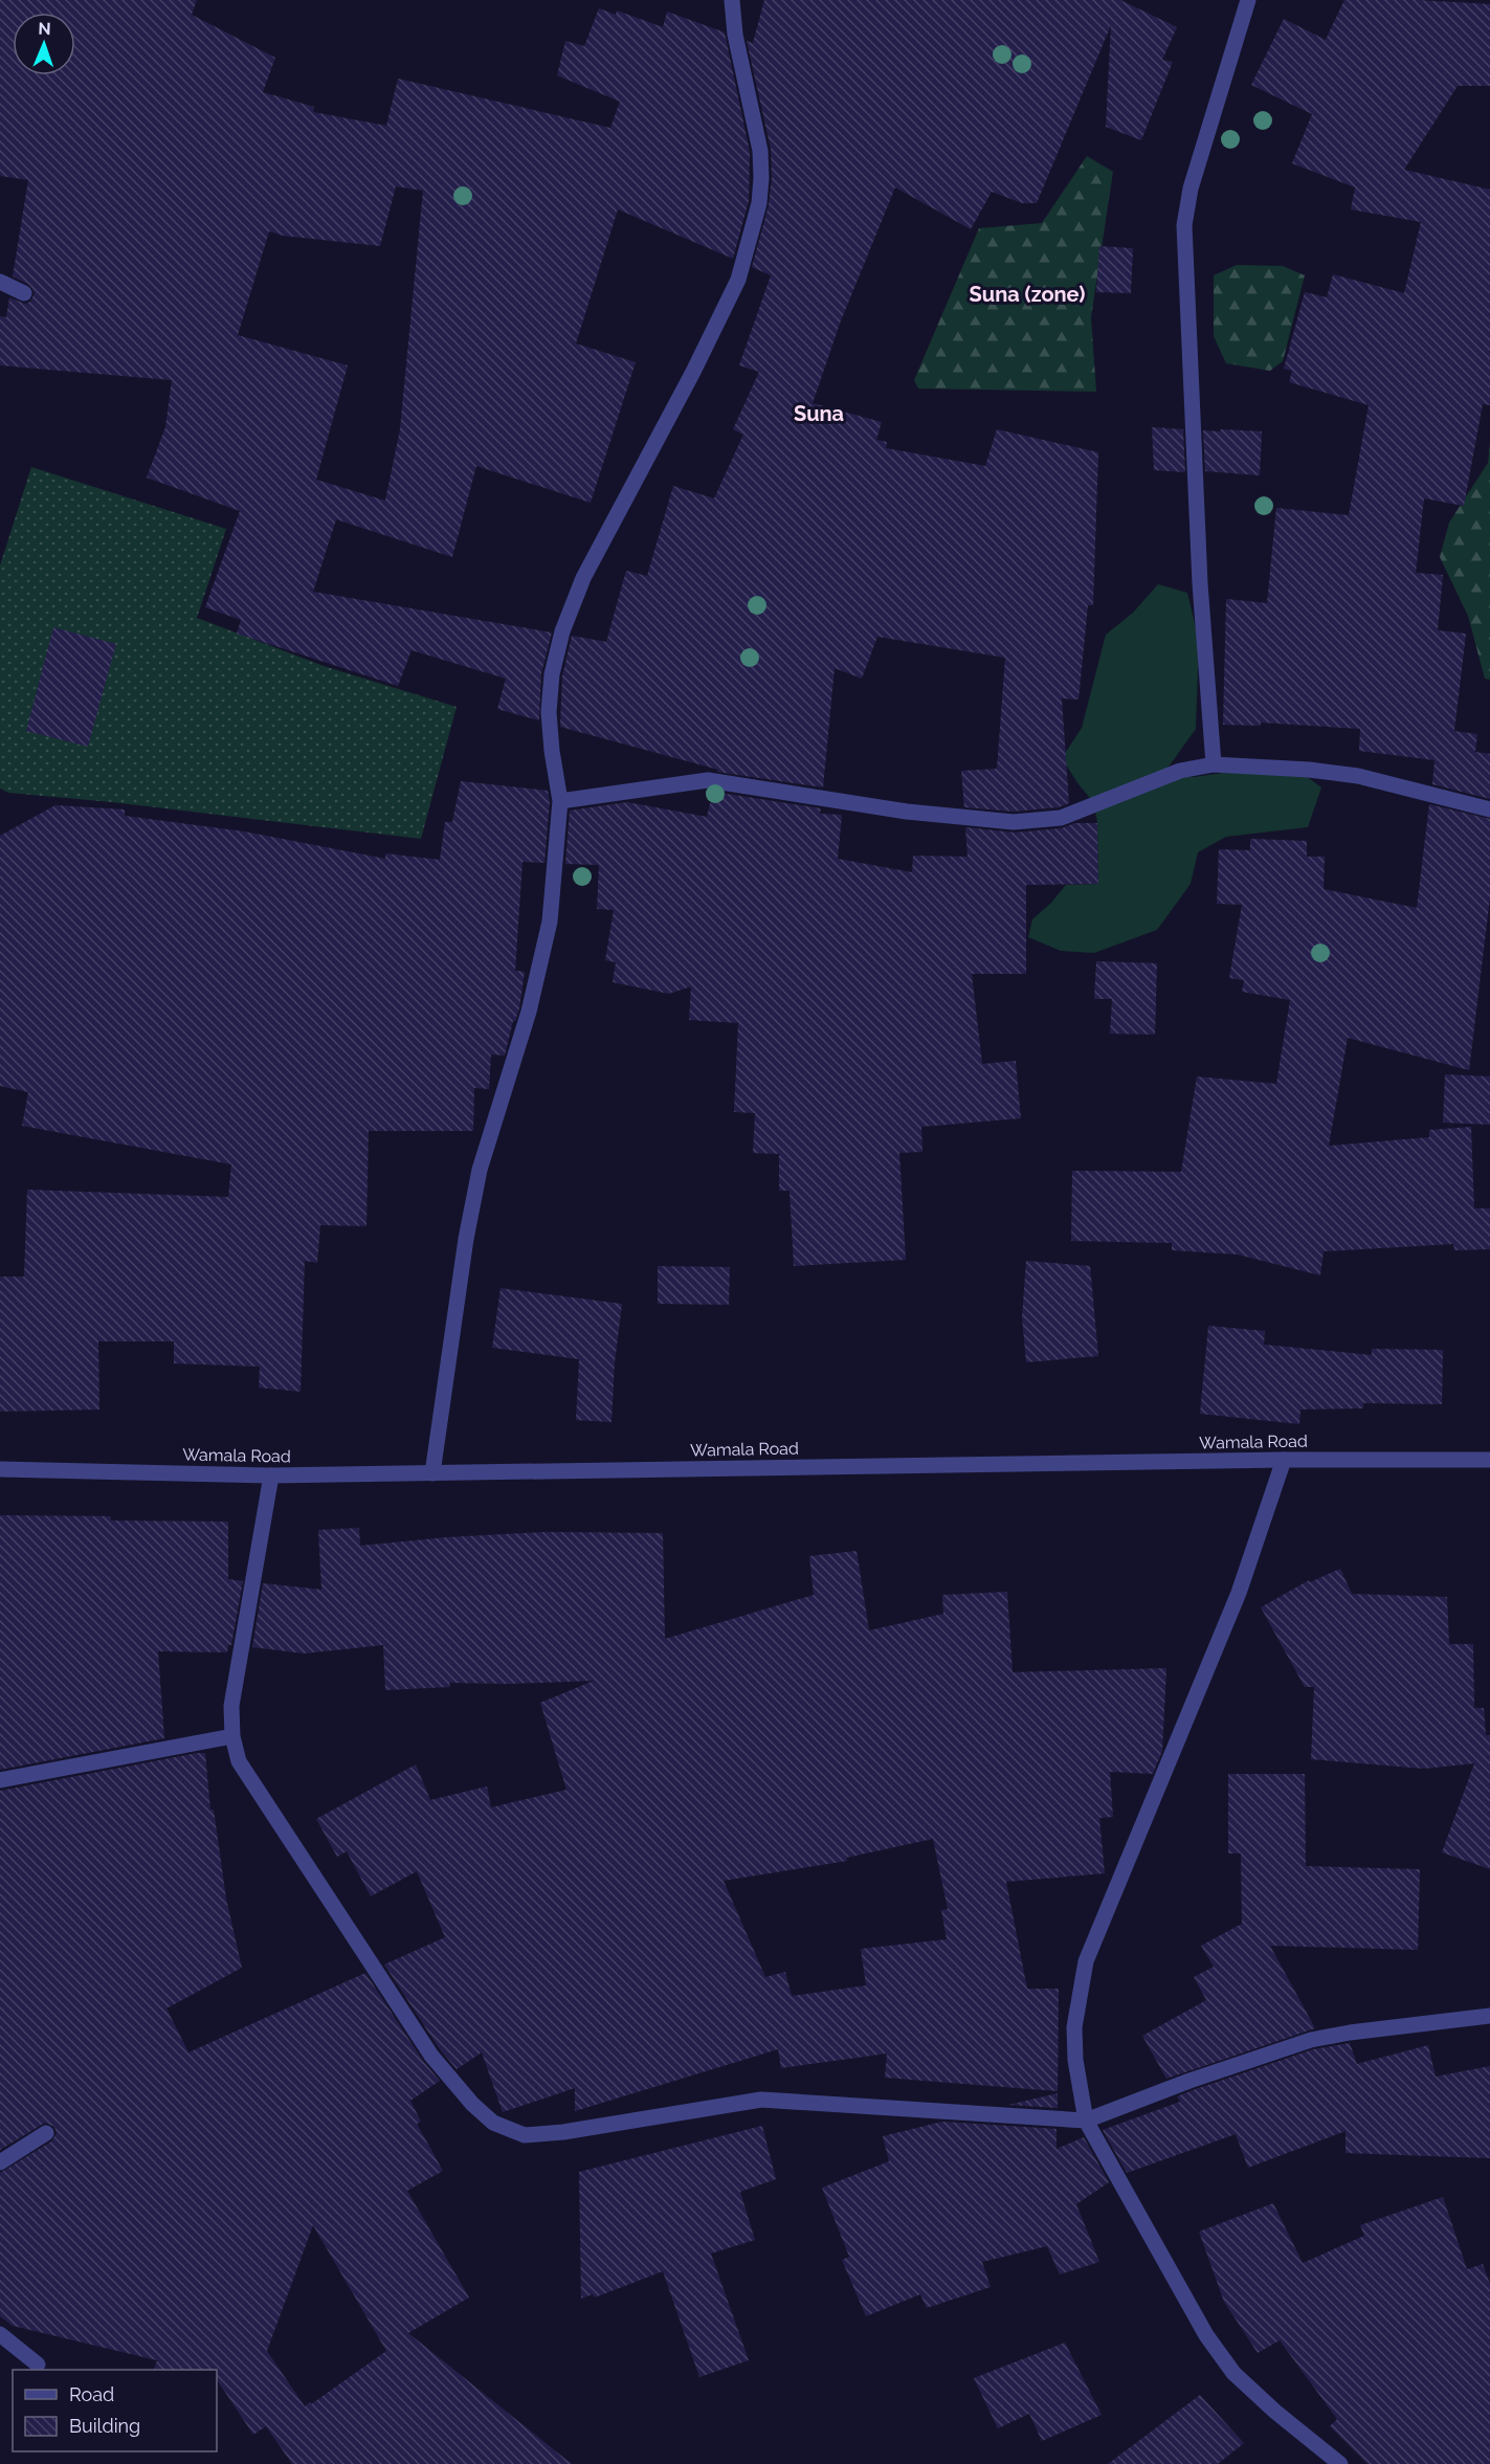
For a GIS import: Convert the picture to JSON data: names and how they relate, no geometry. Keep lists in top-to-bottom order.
{
  "streets": {
    "street": ["Wamala Road"]
  },
  "districts": ["Suna (zone)", "Suna"],
  "legend": ["Road", "Building"],
  "north": "top"
}
